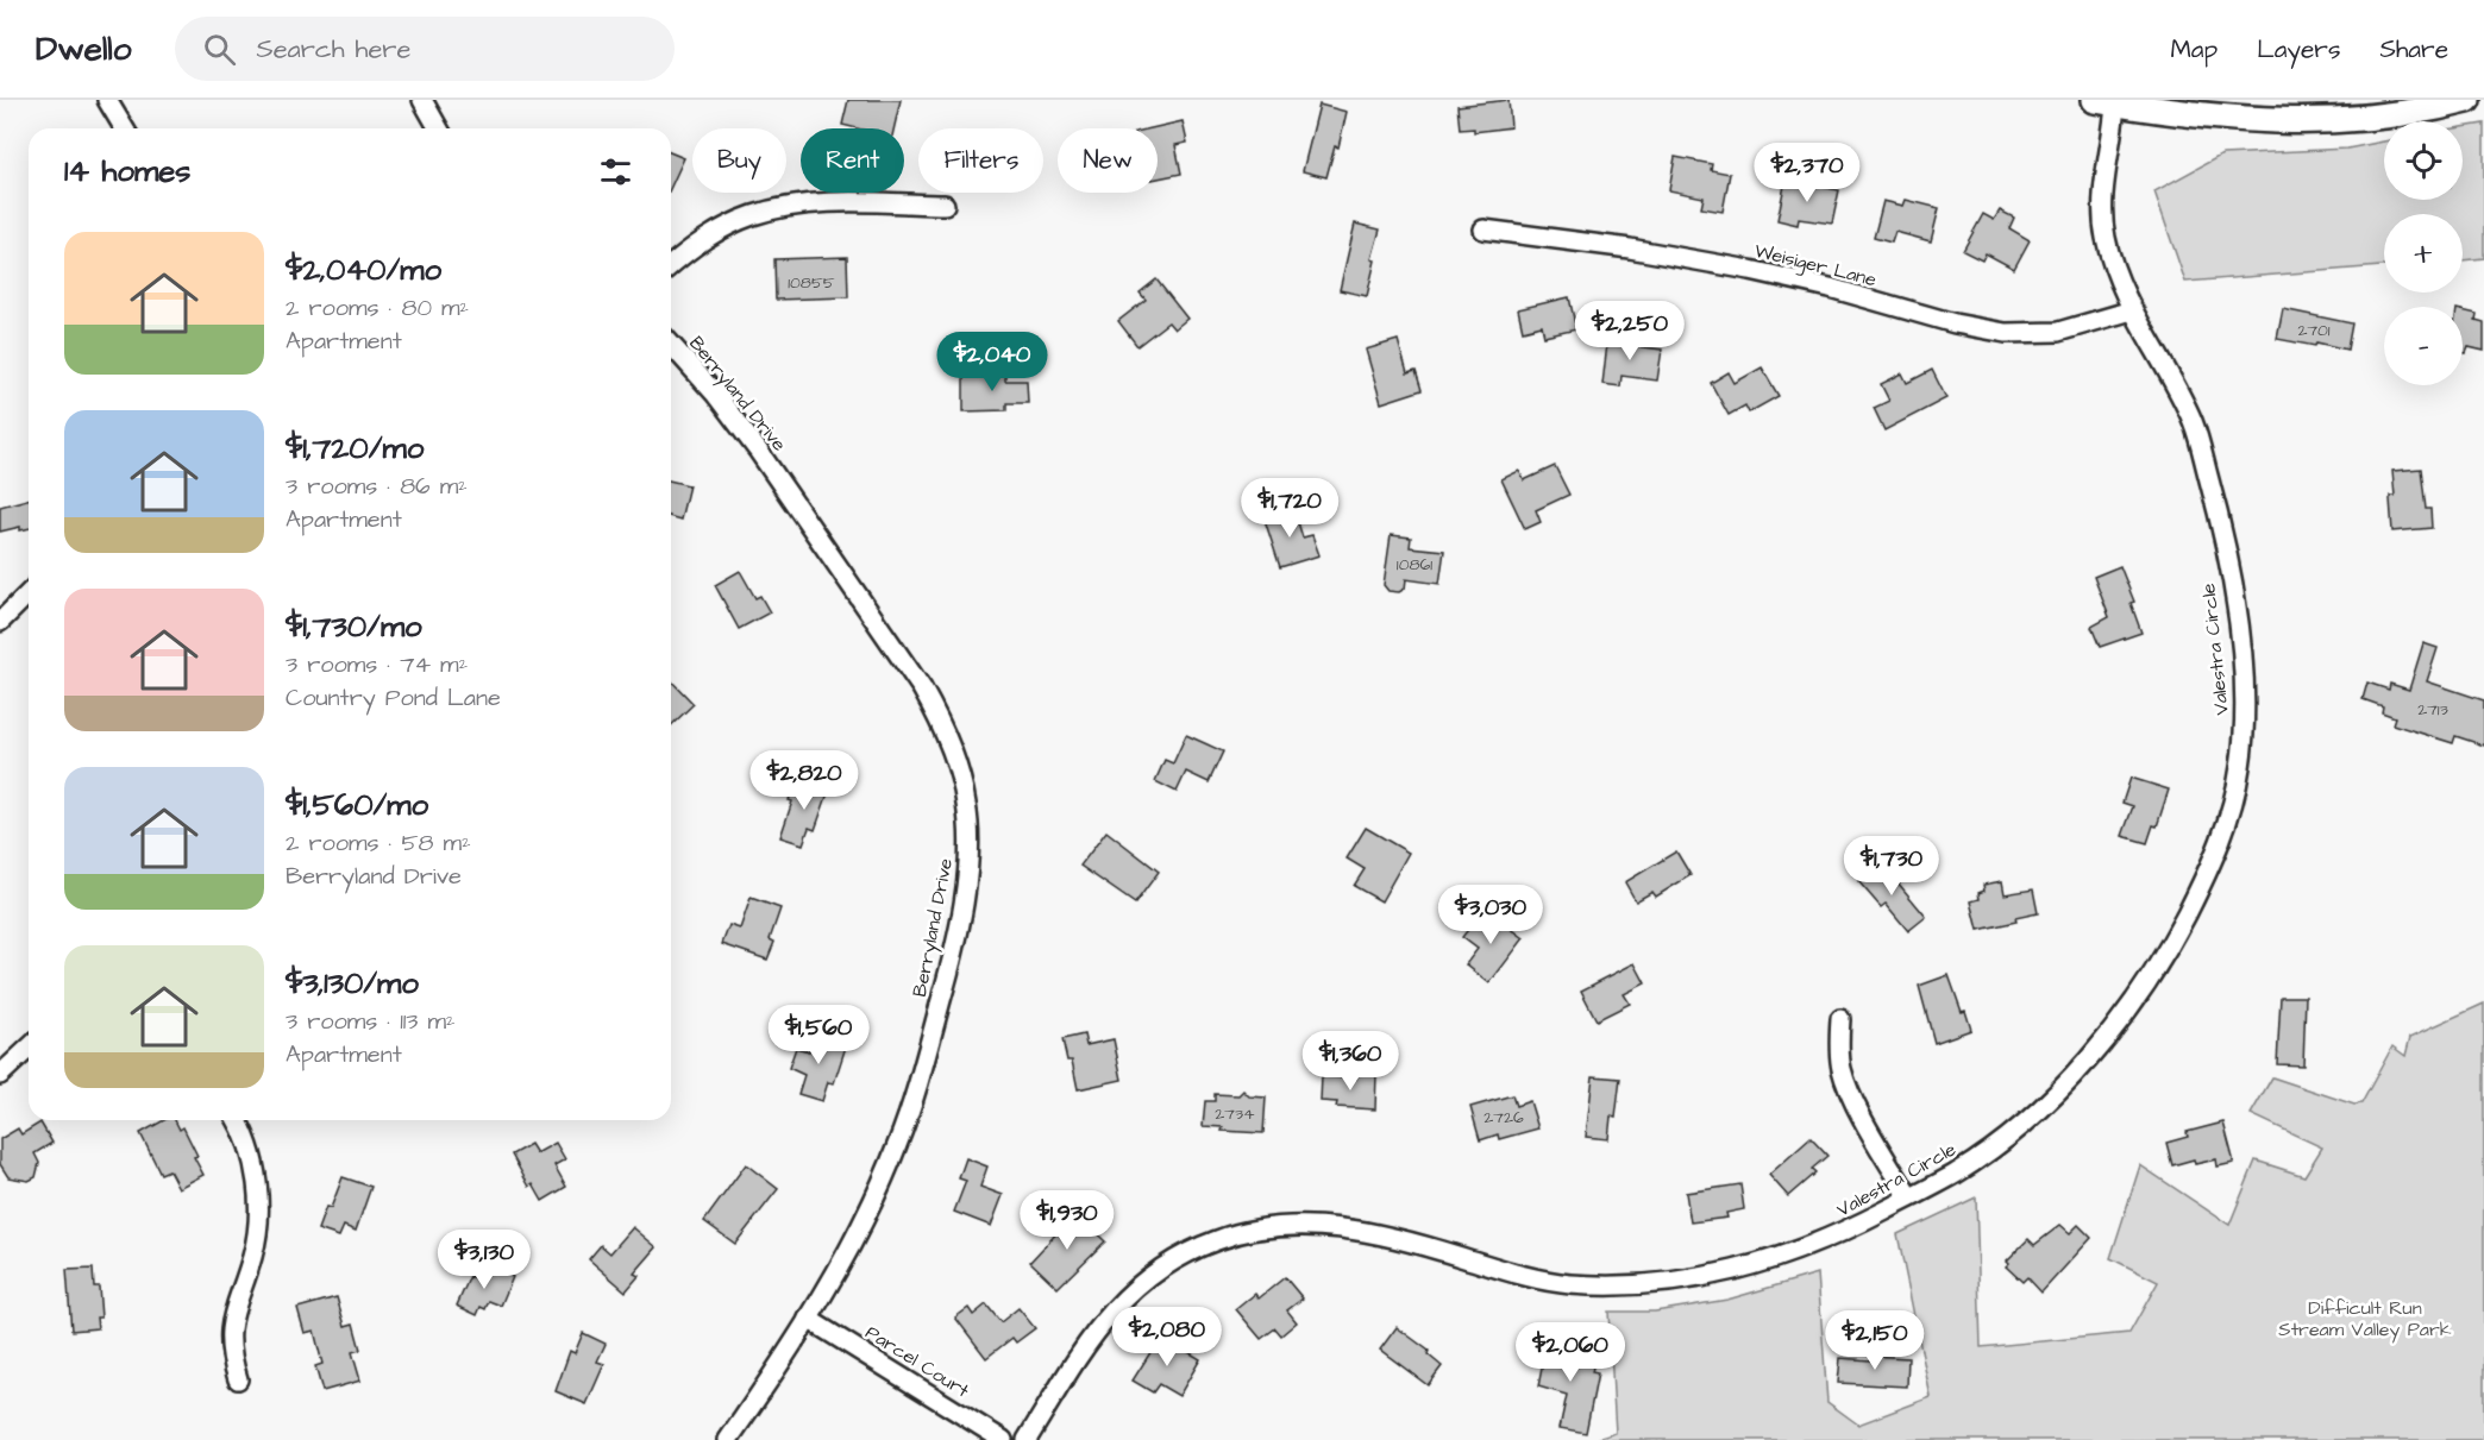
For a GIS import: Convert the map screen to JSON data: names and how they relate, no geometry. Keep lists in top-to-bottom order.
{
  "streets": {
    "street": [
      "Weisiger Lane",
      "Berryland Drive",
      "Valestra Circle",
      "Parcel Court"
    ]
  },
  "crossings": [
    ["Weisiger Lane", "Valestra Circle"],
    ["Berryland Drive", "Parcel Court"]
  ],
  "parks": ["Difficult Run Stream Valley Park"],
  "house_numbers": [
    "10855",
    "2701",
    "10861",
    "2713",
    "2734",
    "2726"
  ],
  "page": {
    "header": "Dwello",
    "search": "Search here",
    "nav": ["Map", "Layers", "Share"],
    "map_buttons": ["+", "−"],
    "chip": [
      "Buy",
      "Rent",
      "Filters",
      "New"
    ],
    "heading": "14 homes",
    "price": [
      "$2,370",
      "$2,250",
      "$2,040",
      "$1,720",
      "$2,820",
      "$1,730",
      "$3,030",
      "$1,560",
      "$1,360",
      "$1,930",
      "$3,130",
      "$2,080",
      "$2,150",
      "$2,060"
    ],
    "list": [
      {
        "name": "$2,040/mo",
        "note": "2 rooms · 80 m² · Apartment"
      },
      {
        "name": "$1,720/mo",
        "note": "3 rooms · 86 m² · Apartment"
      },
      {
        "name": "$1,730/mo",
        "note": "3 rooms · 74 m² · Country Pond Lane"
      },
      {
        "name": "$1,560/mo",
        "note": "2 rooms · 58 m² · Berryland Drive"
      },
      {
        "name": "$3,130/mo",
        "note": "3 rooms · 113 m² · Apartment"
      }
    ]
  }
}
